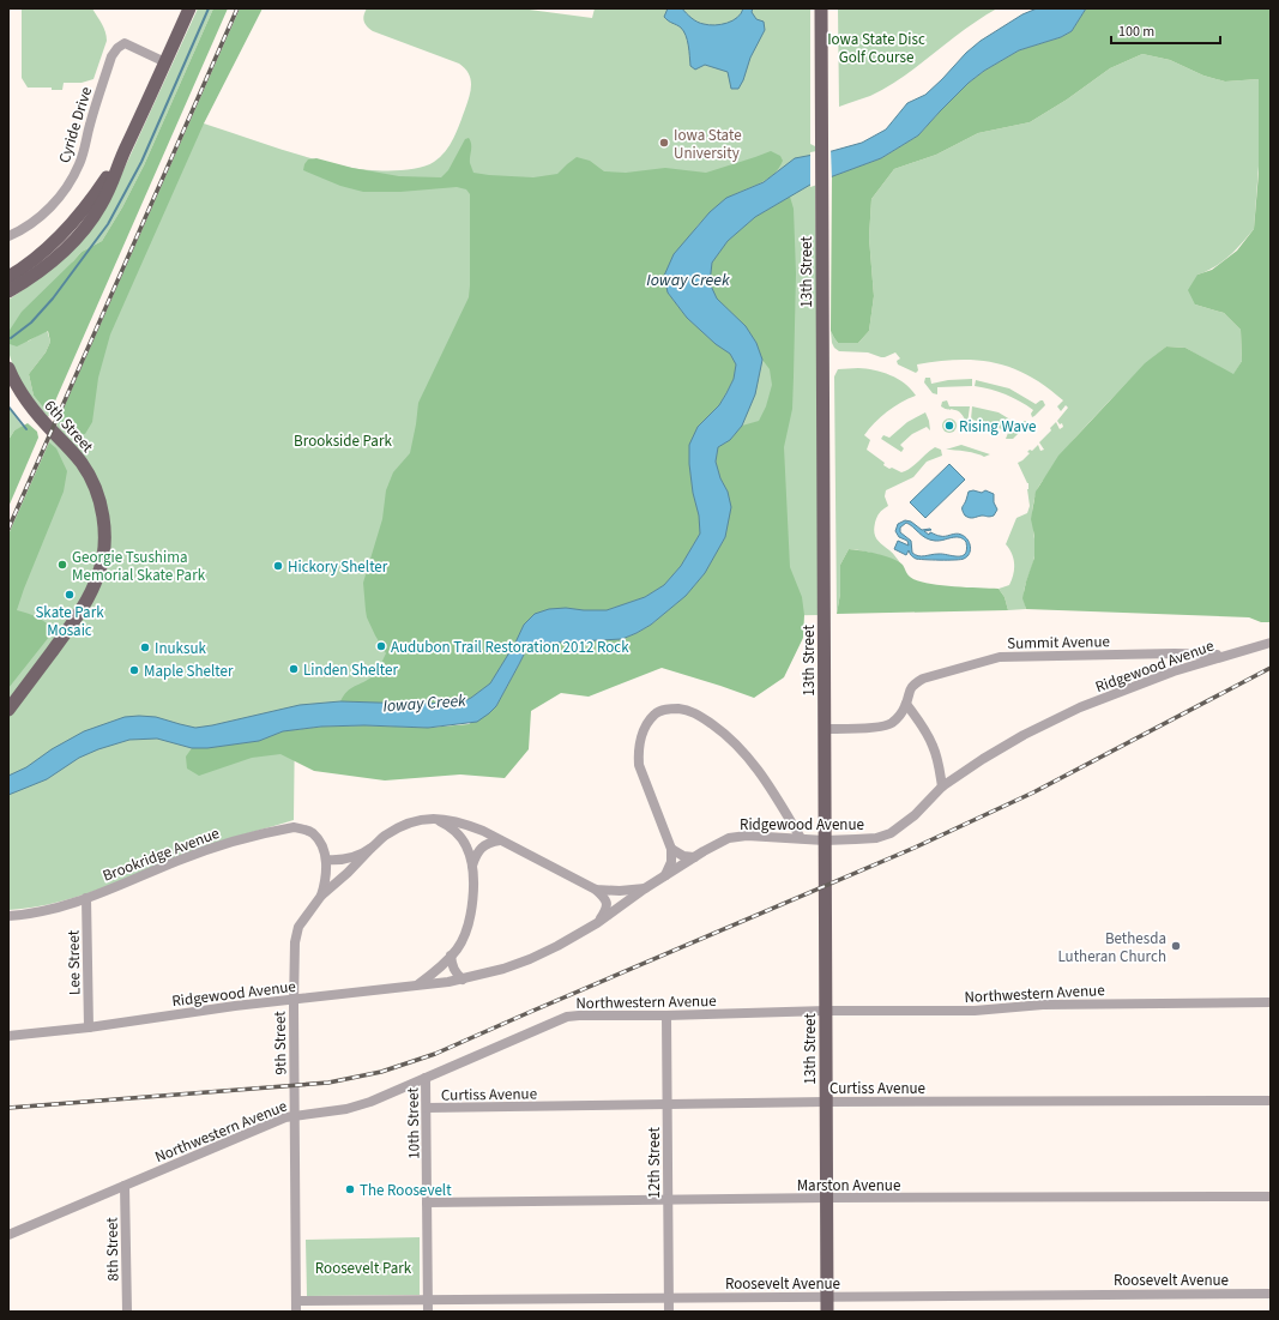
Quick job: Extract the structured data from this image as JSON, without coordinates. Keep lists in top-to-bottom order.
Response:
{
  "streets": {
    "main road": ["13th Street", "6th Street"],
    "street": [
      "Cyride Drive",
      "Summit Avenue",
      "Ridgewood Avenue",
      "Brookridge Avenue",
      "Lee Street",
      "Northwestern Avenue",
      "9th Street",
      "Curtiss Avenue",
      "10th Street",
      "12th Street",
      "Marston Avenue",
      "8th Street",
      "Roosevelt Avenue"
    ]
  },
  "crossings": [
    ["13th Street", "Ridgewood Avenue"],
    ["13th Street", "Northwestern Avenue"],
    ["13th Street", "Curtiss Avenue"],
    ["13th Street", "Marston Avenue"],
    ["13th Street", "Roosevelt Avenue"],
    ["Summit Avenue", "Ridgewood Avenue"],
    ["Ridgewood Avenue", "Lee Street"],
    ["Ridgewood Avenue", "9th Street"],
    ["Brookridge Avenue", "Lee Street"],
    ["Brookridge Avenue", "9th Street"],
    ["Northwestern Avenue", "9th Street"],
    ["Northwestern Avenue", "10th Street"],
    ["Northwestern Avenue", "12th Street"],
    ["Northwestern Avenue", "8th Street"],
    ["9th Street", "Roosevelt Avenue"],
    ["Curtiss Avenue", "10th Street"],
    ["Curtiss Avenue", "12th Street"],
    ["10th Street", "Marston Avenue"],
    ["10th Street", "Roosevelt Avenue"],
    ["12th Street", "Marston Avenue"],
    ["12th Street", "Roosevelt Avenue"]
  ],
  "water": ["Ioway Creek"],
  "parks": ["Iowa State Disc Golf Course", "Brookside Park", "Roosevelt Park"],
  "places": [
    "Iowa State University",
    "Rising Wave",
    "Georgie Tsushima Memorial Skate Park",
    "Hickory Shelter",
    "Skate Park Mosaic",
    "Audubon Trail Restoration 2012 Rock",
    "Inuksuk",
    "Linden Shelter",
    "Maple Shelter",
    "Bethesda Lutheran Church",
    "The Roosevelt"
  ],
  "scale_bar": "100 m"
}
